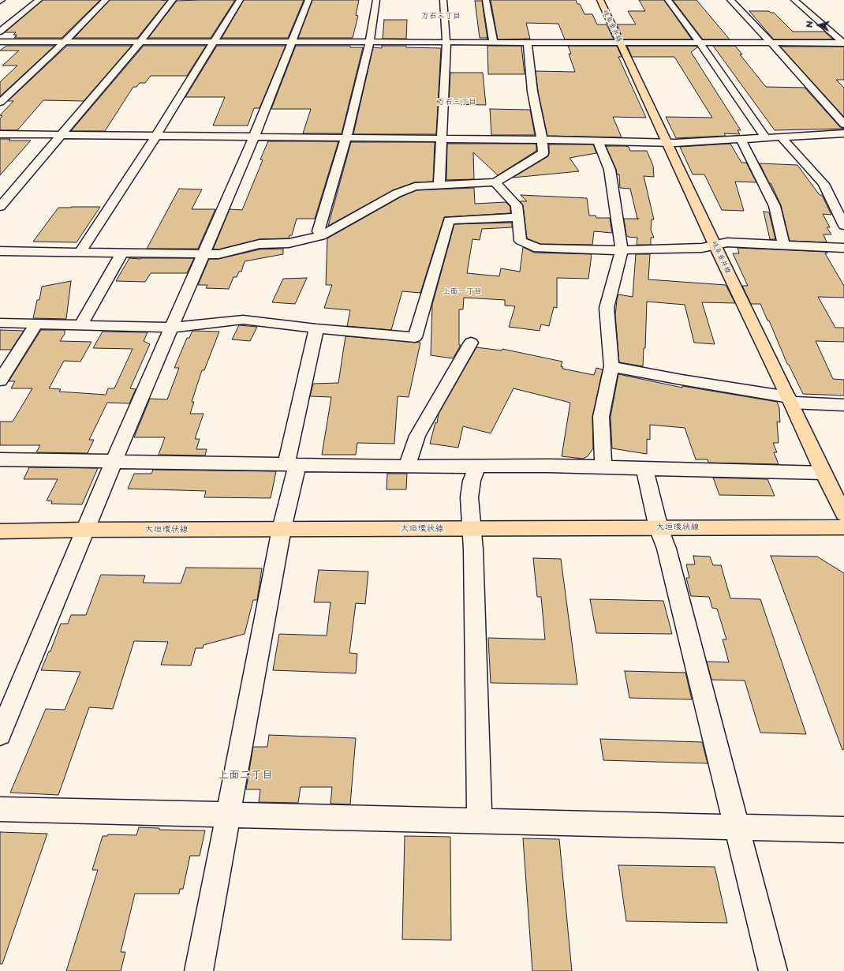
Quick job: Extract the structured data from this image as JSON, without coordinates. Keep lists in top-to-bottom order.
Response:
{
  "streets": {
    "main road": ["岐阜垂井線", "大垣環状線"]
  },
  "districts": [
    "万石二丁目",
    "万石三丁目",
    "上面一丁目",
    "上面二丁目"
  ],
  "north": "left"
}
